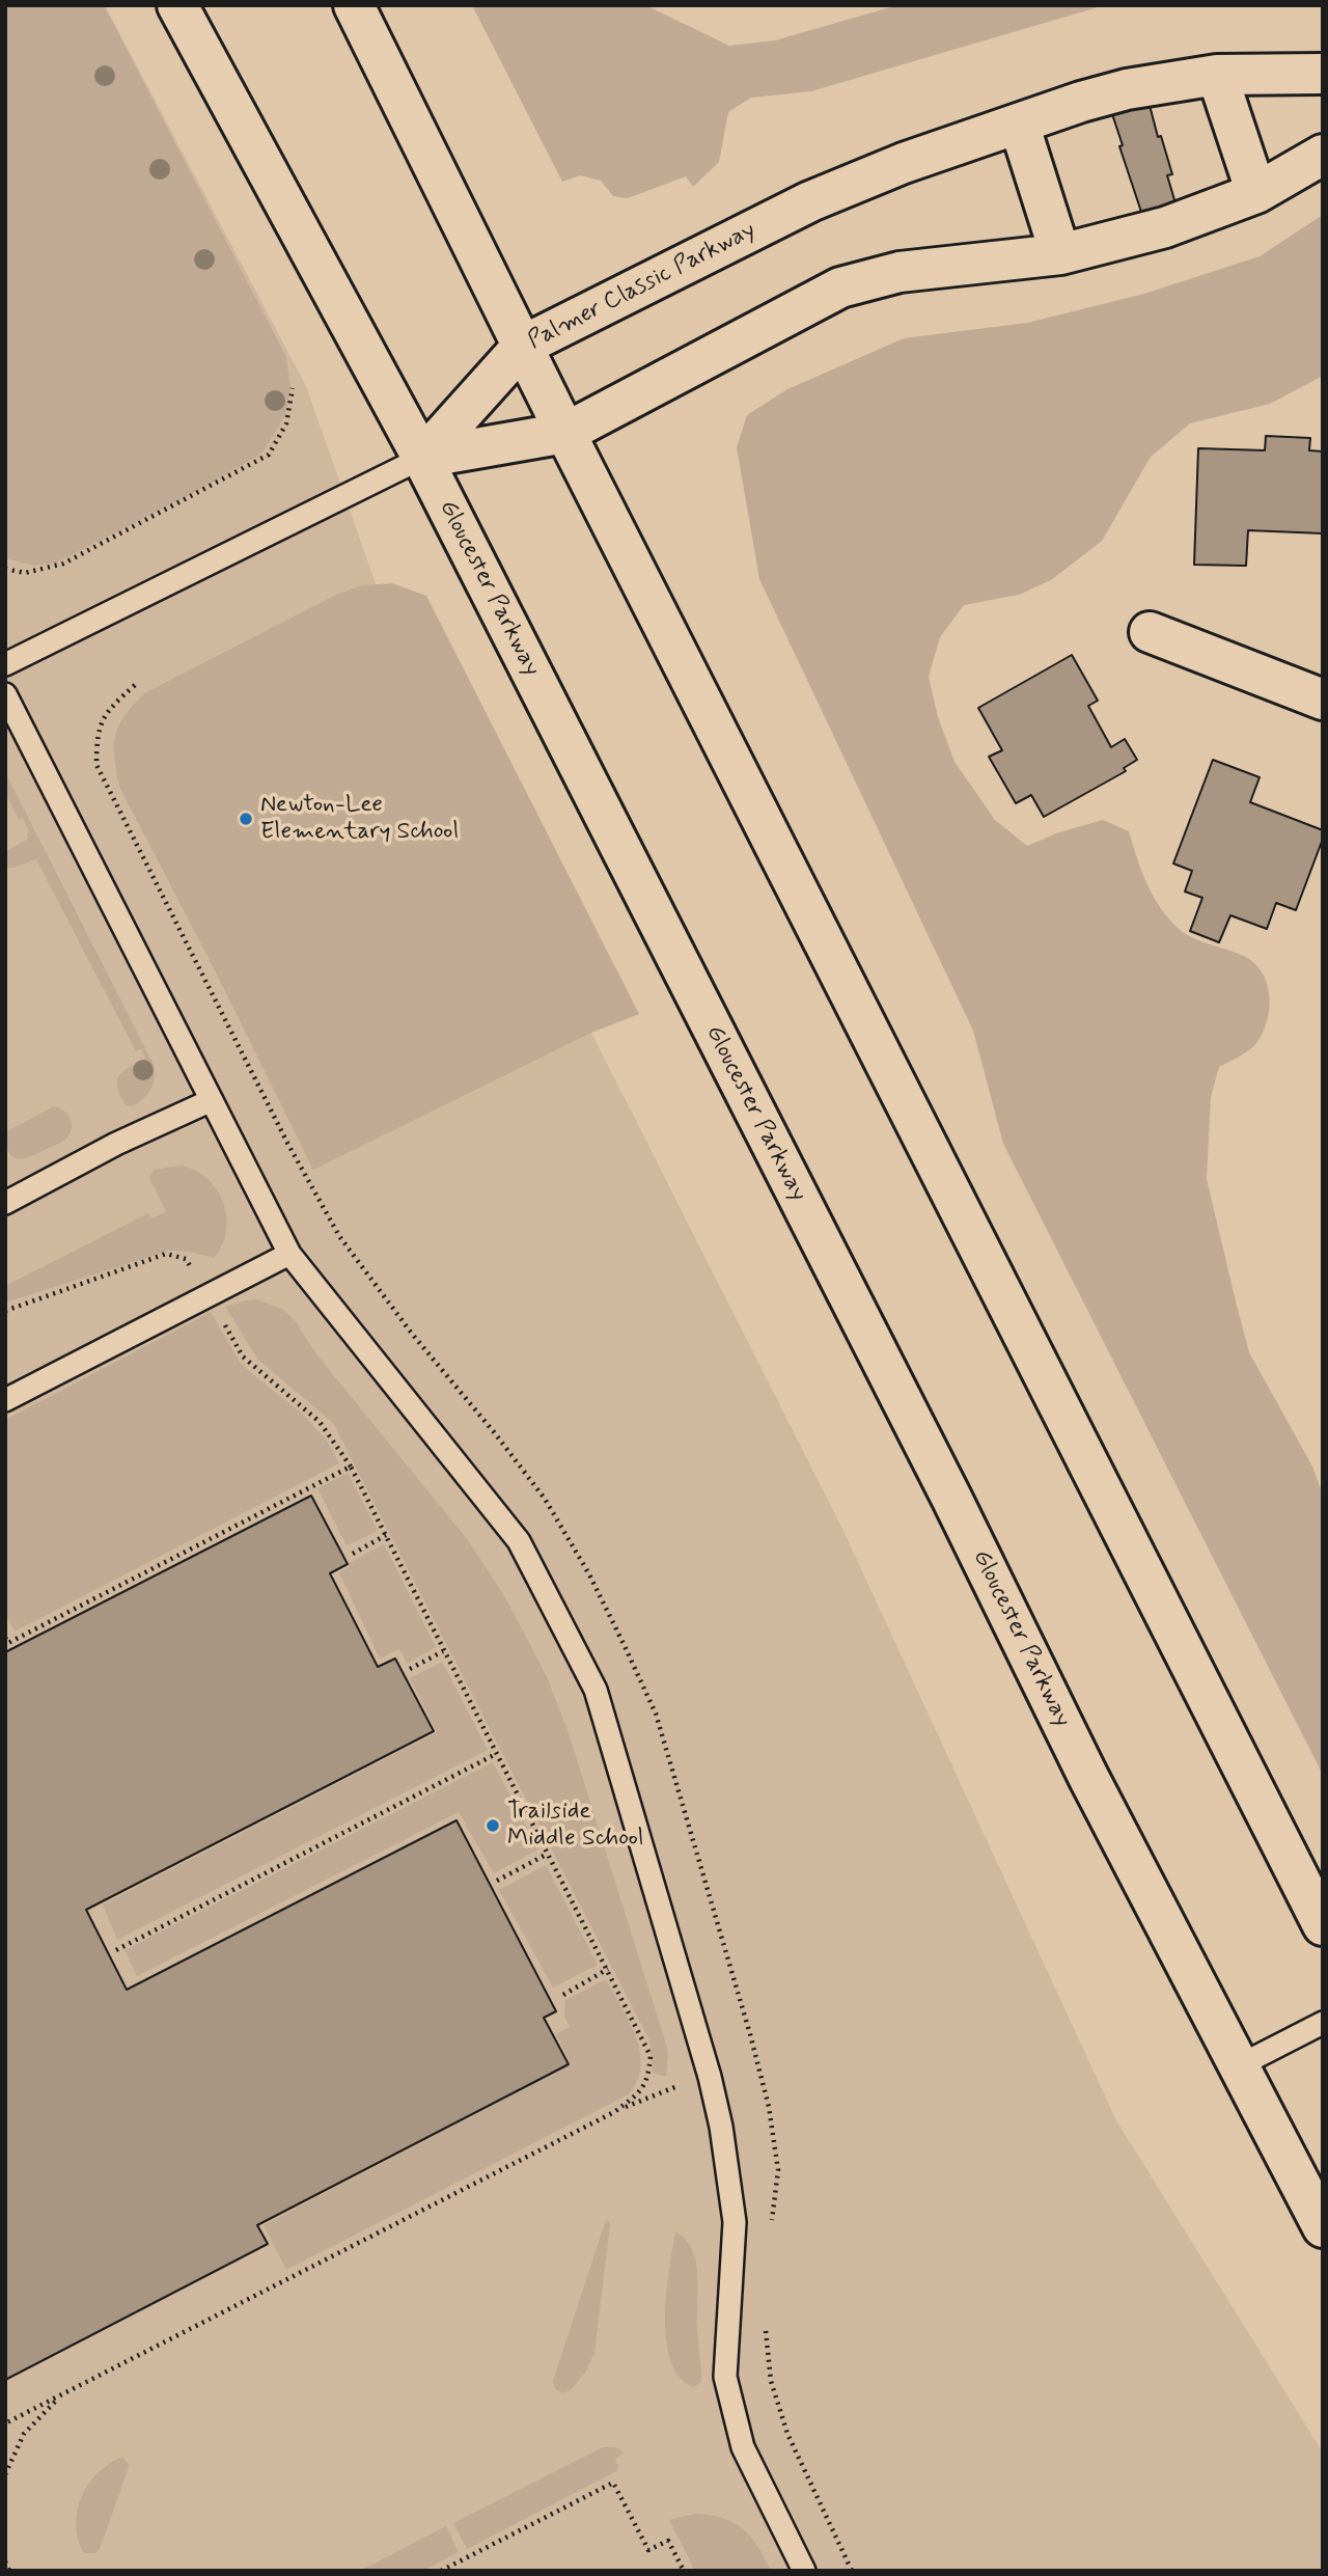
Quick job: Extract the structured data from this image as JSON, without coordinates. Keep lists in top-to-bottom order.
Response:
{
  "streets": {
    "main road": ["Palmer Classic Parkway", "Gloucester Parkway"]
  },
  "crossings": [
    ["Palmer Classic Parkway", "Gloucester Parkway"]
  ],
  "places": ["Newton-Lee Elementary School", "Trailside Middle School"]
}
